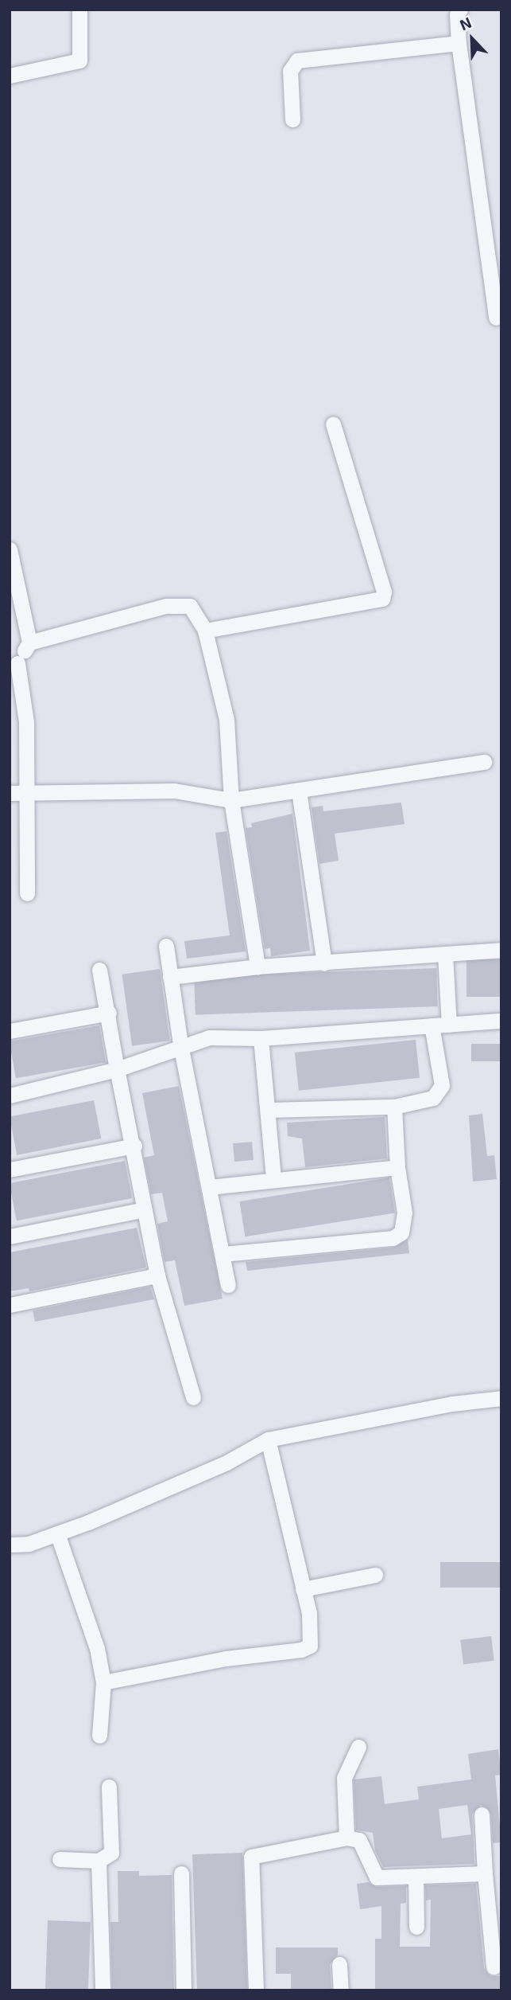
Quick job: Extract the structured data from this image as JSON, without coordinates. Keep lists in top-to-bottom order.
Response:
{
  "north": "top left"
}
